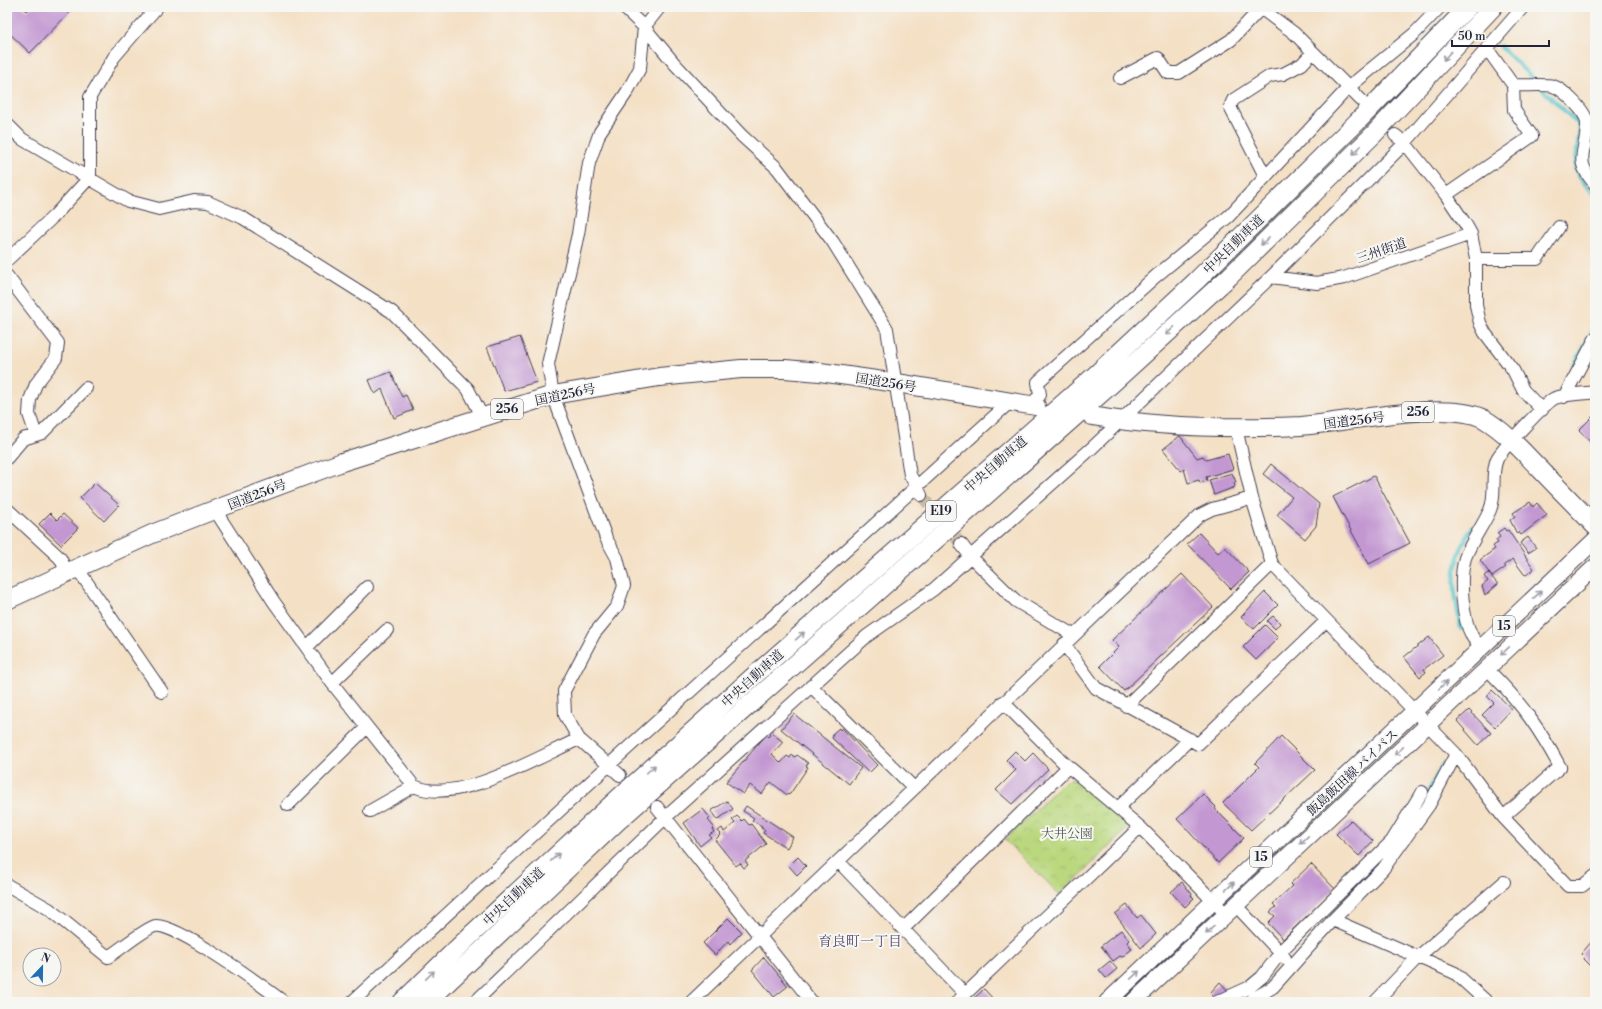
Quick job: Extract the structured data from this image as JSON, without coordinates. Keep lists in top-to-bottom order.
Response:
{
  "streets": {
    "highway": [
      "中央自動車道",
      "国道256号",
      "256",
      "E19"
    ],
    "main road": ["15", "飯島飯田線 バイパス"],
    "street": ["三州街道"]
  },
  "districts": ["育良町一丁目"],
  "parks": ["大井公園"],
  "scale_bar": "50 m",
  "north": "top"
}
